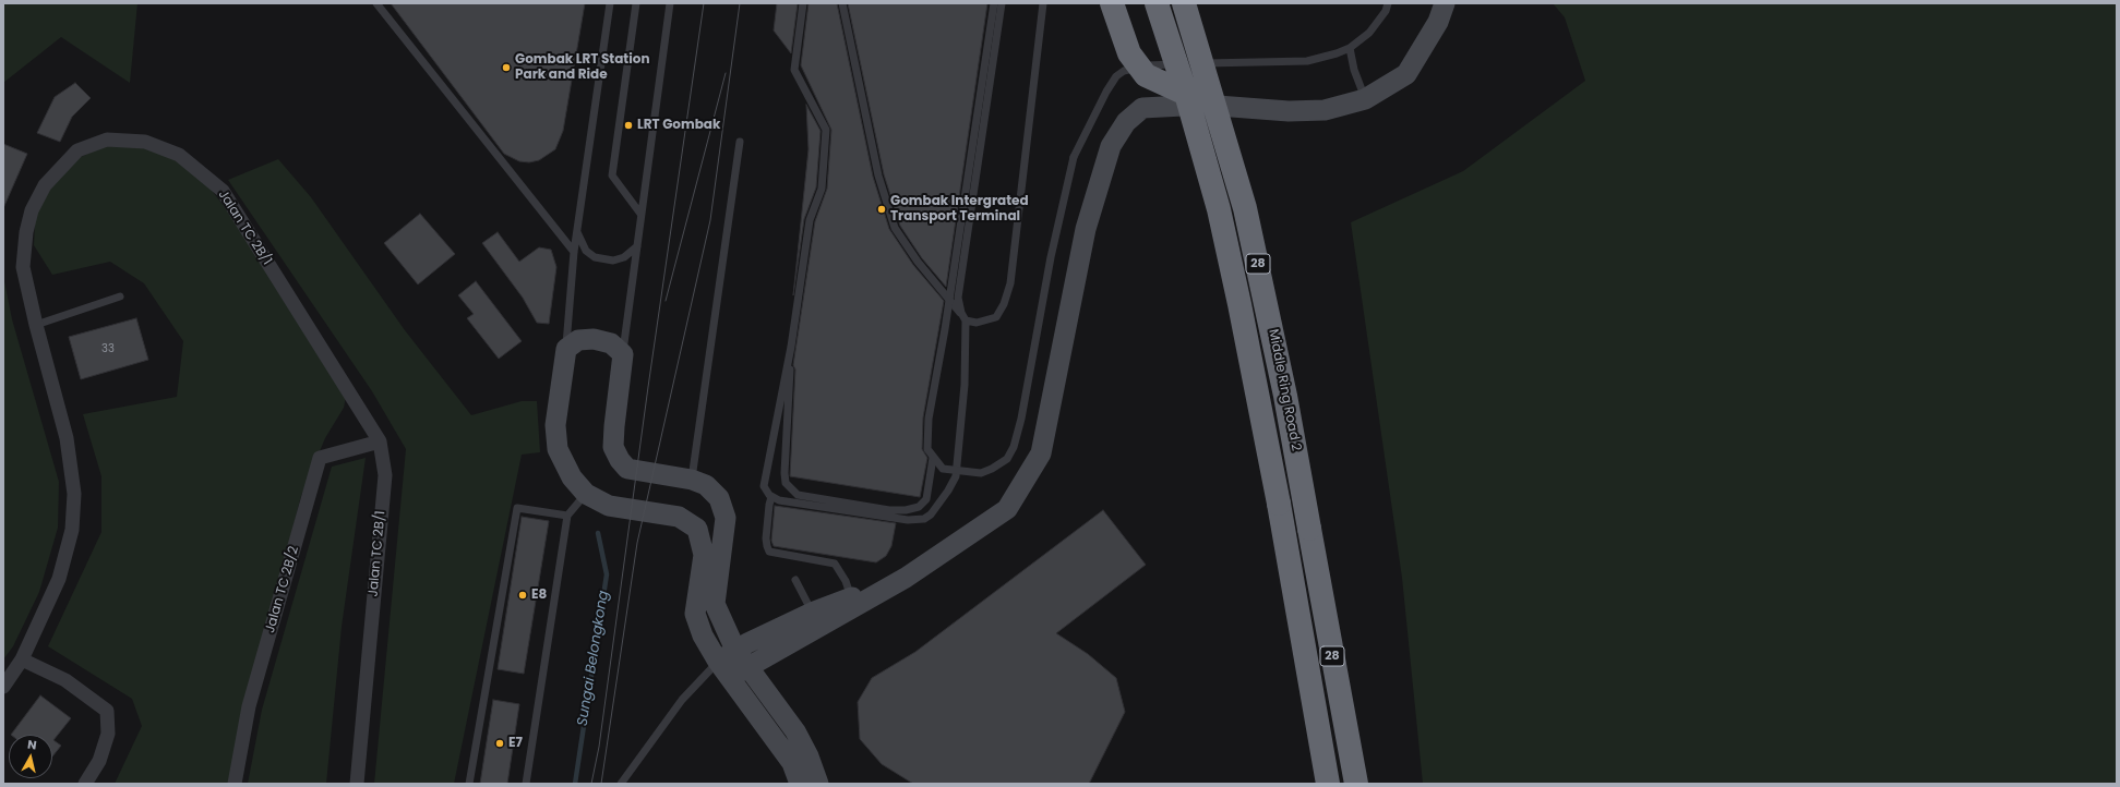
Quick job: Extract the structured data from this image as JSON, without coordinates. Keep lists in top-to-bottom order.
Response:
{
  "streets": {
    "highway": ["28", "Middle Ring Road 2"],
    "street": ["Jalan TC 2B/1", "Jalan TC 2B/2"]
  },
  "crossings": [
    ["Jalan TC 2B/1", "Jalan TC 2B/2"]
  ],
  "water": ["Sungai Belongkong"],
  "places": [
    "Gombak LRT Station Park and Ride",
    "LRT Gombak",
    "Gombak Intergrated Transport Terminal",
    "E8",
    "E7"
  ],
  "house_numbers": ["33"],
  "north": "top"
}
